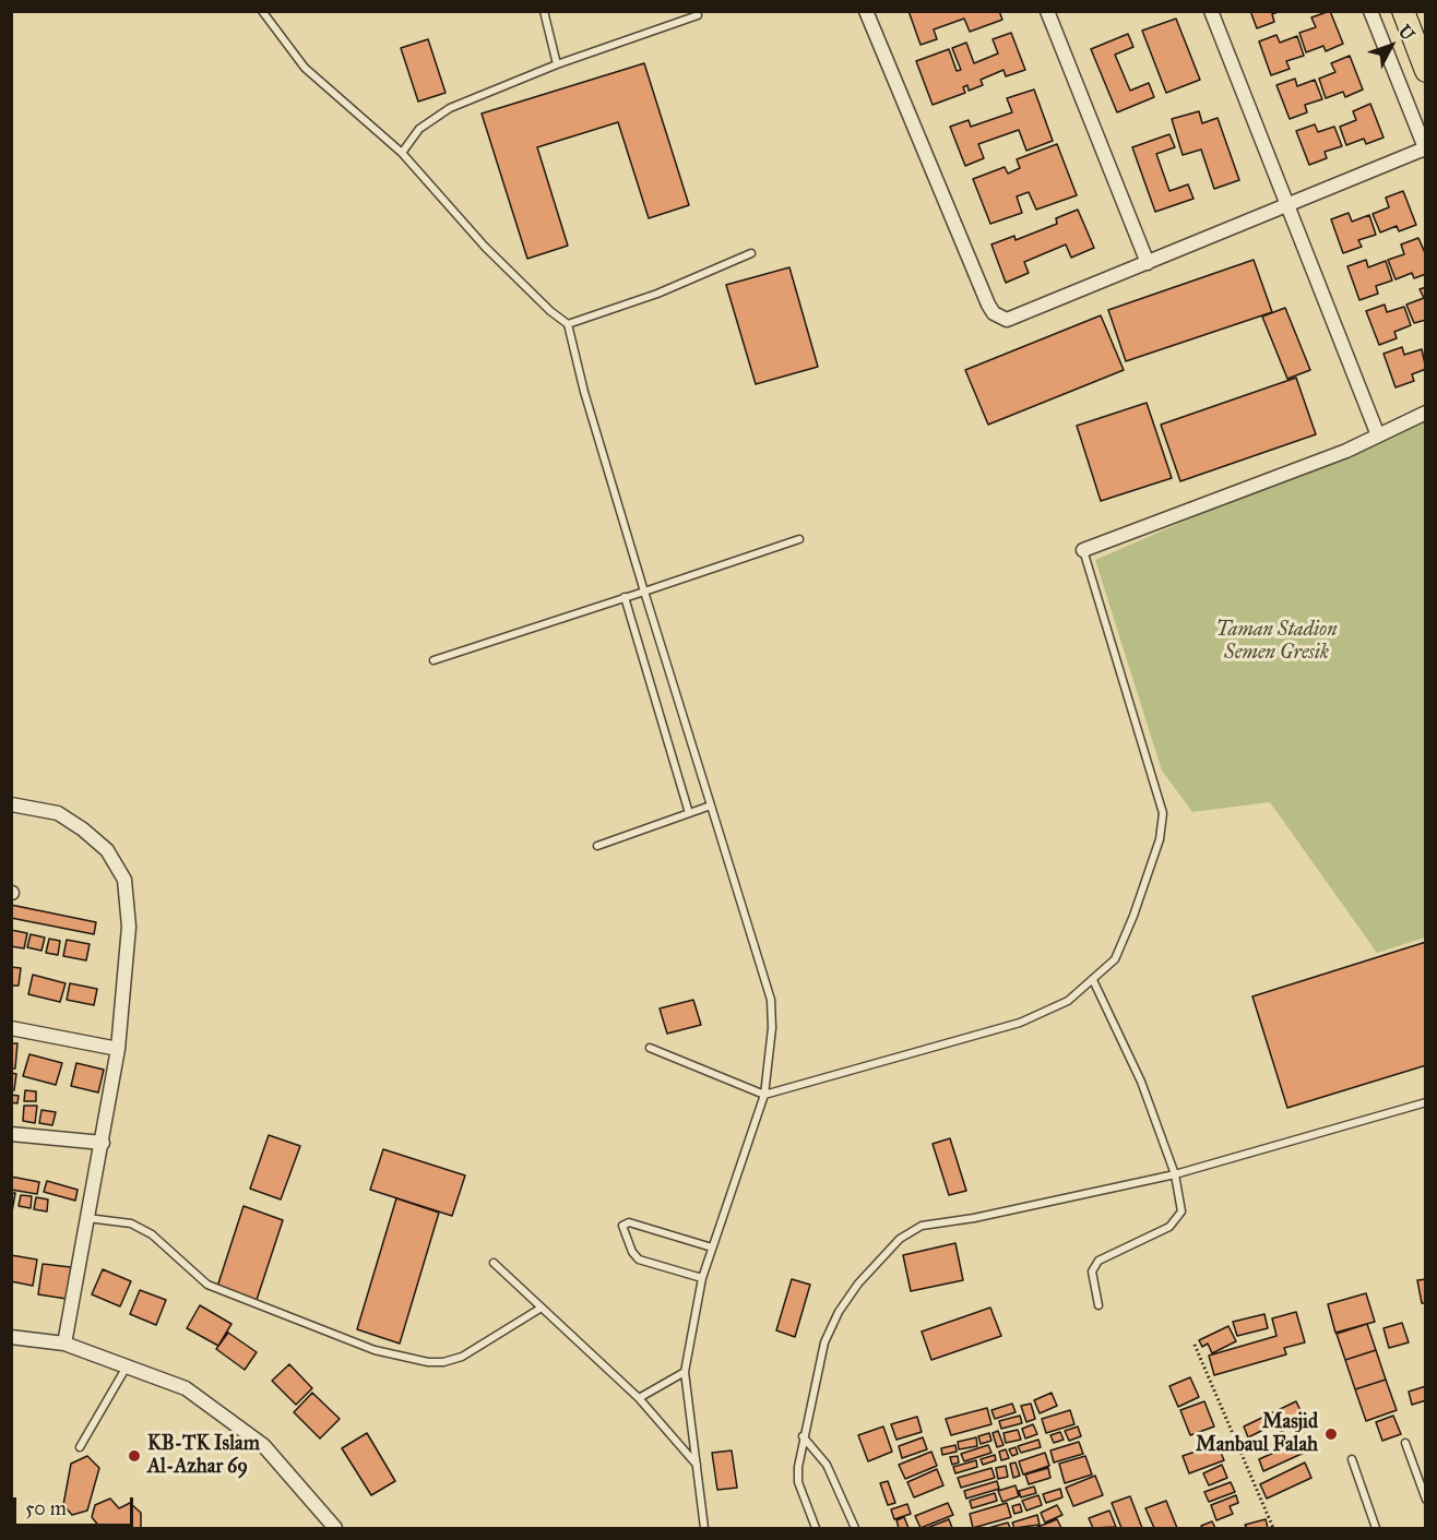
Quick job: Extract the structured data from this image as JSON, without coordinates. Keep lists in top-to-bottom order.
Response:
{
  "parks": ["Taman Stadion Semen Gresik"],
  "places": ["Masjid Manbaul Falah", "KB-TK Islam Al-Azhar 69"],
  "scale_bar": "50 m",
  "north": "top right"
}
